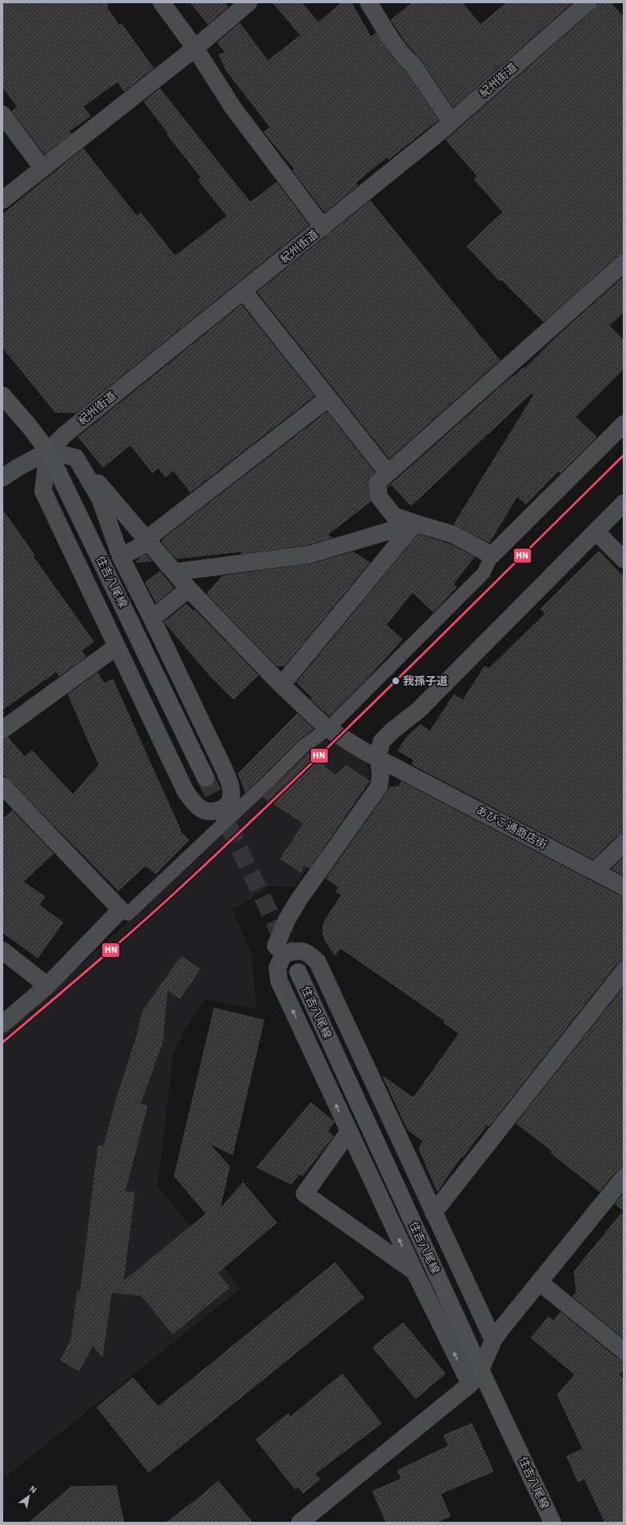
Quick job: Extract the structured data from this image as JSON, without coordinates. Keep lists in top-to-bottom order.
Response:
{
  "streets": {
    "main road": ["住吉八尾線"],
    "street": ["紀州街道", "あびこ通商店街"]
  },
  "crossings": [
    ["紀州街道", "住吉八尾線"]
  ],
  "places": ["我孫子道"],
  "lines": ["transit line HN"],
  "north": "top right"
}
